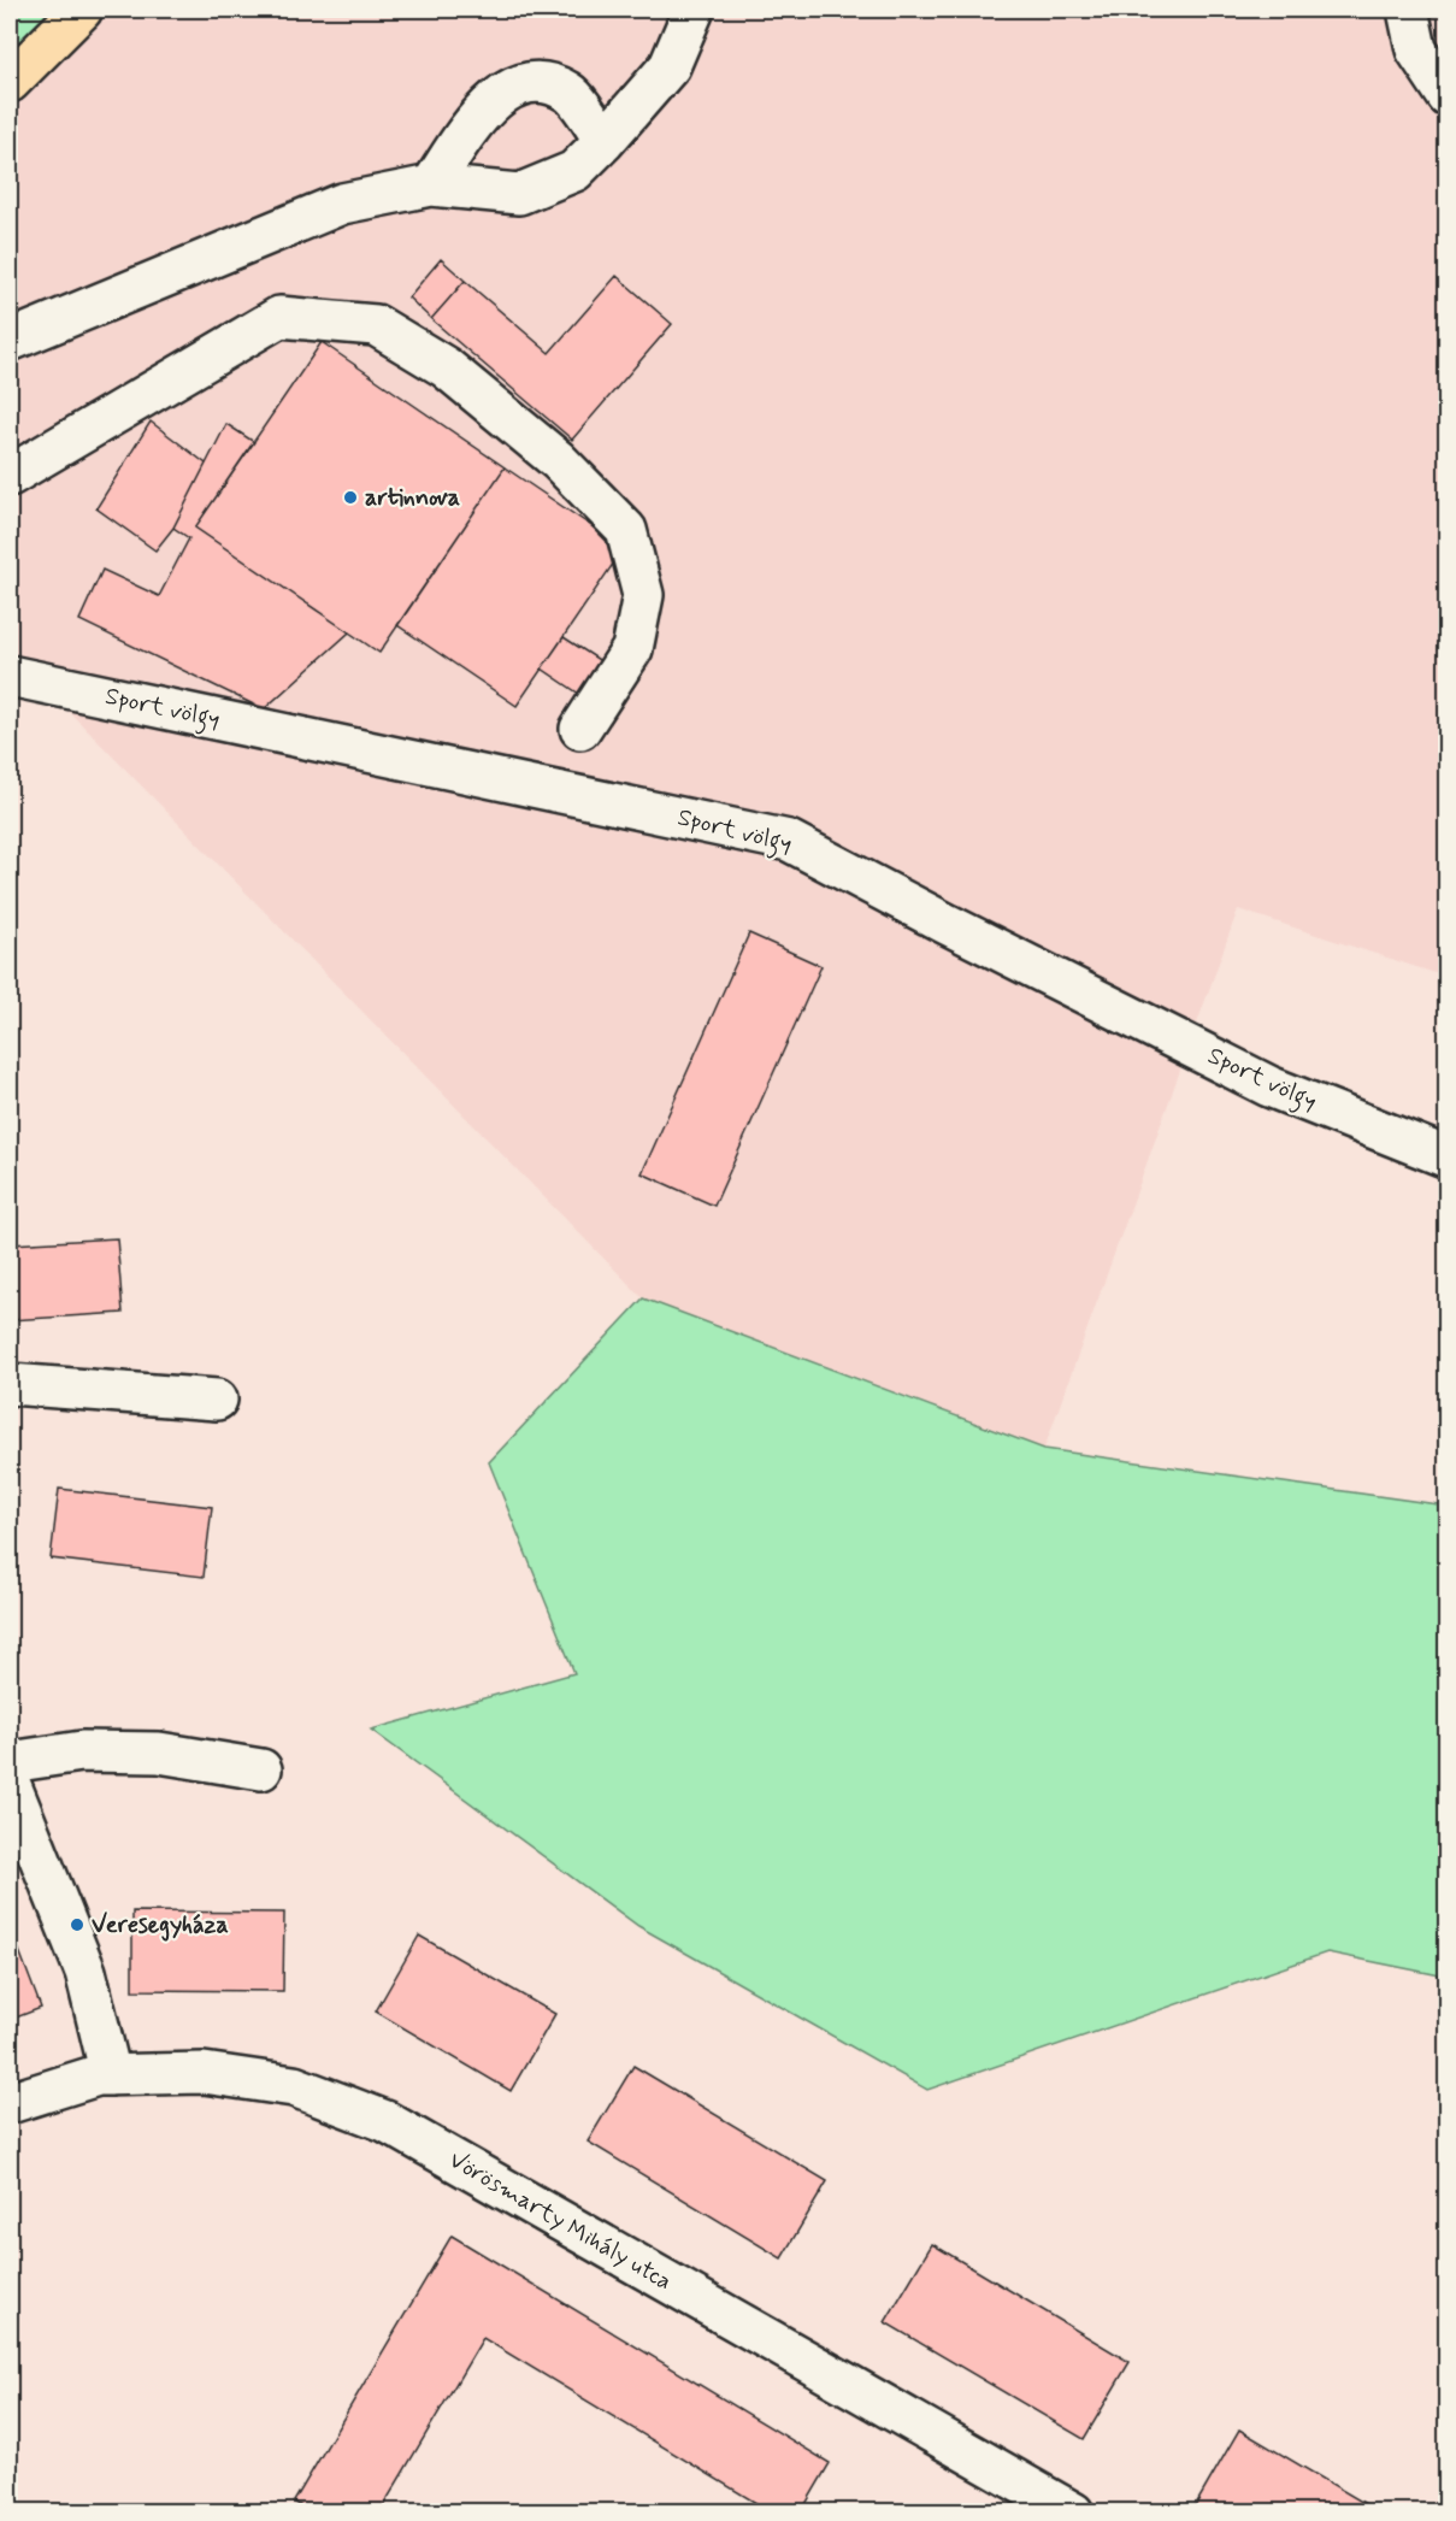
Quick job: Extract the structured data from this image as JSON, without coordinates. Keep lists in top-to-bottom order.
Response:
{
  "streets": {
    "street": ["Sport völgy", "Vörösmarty Mihály utca"]
  },
  "places": ["artinnova", "Veresegyháza"]
}
